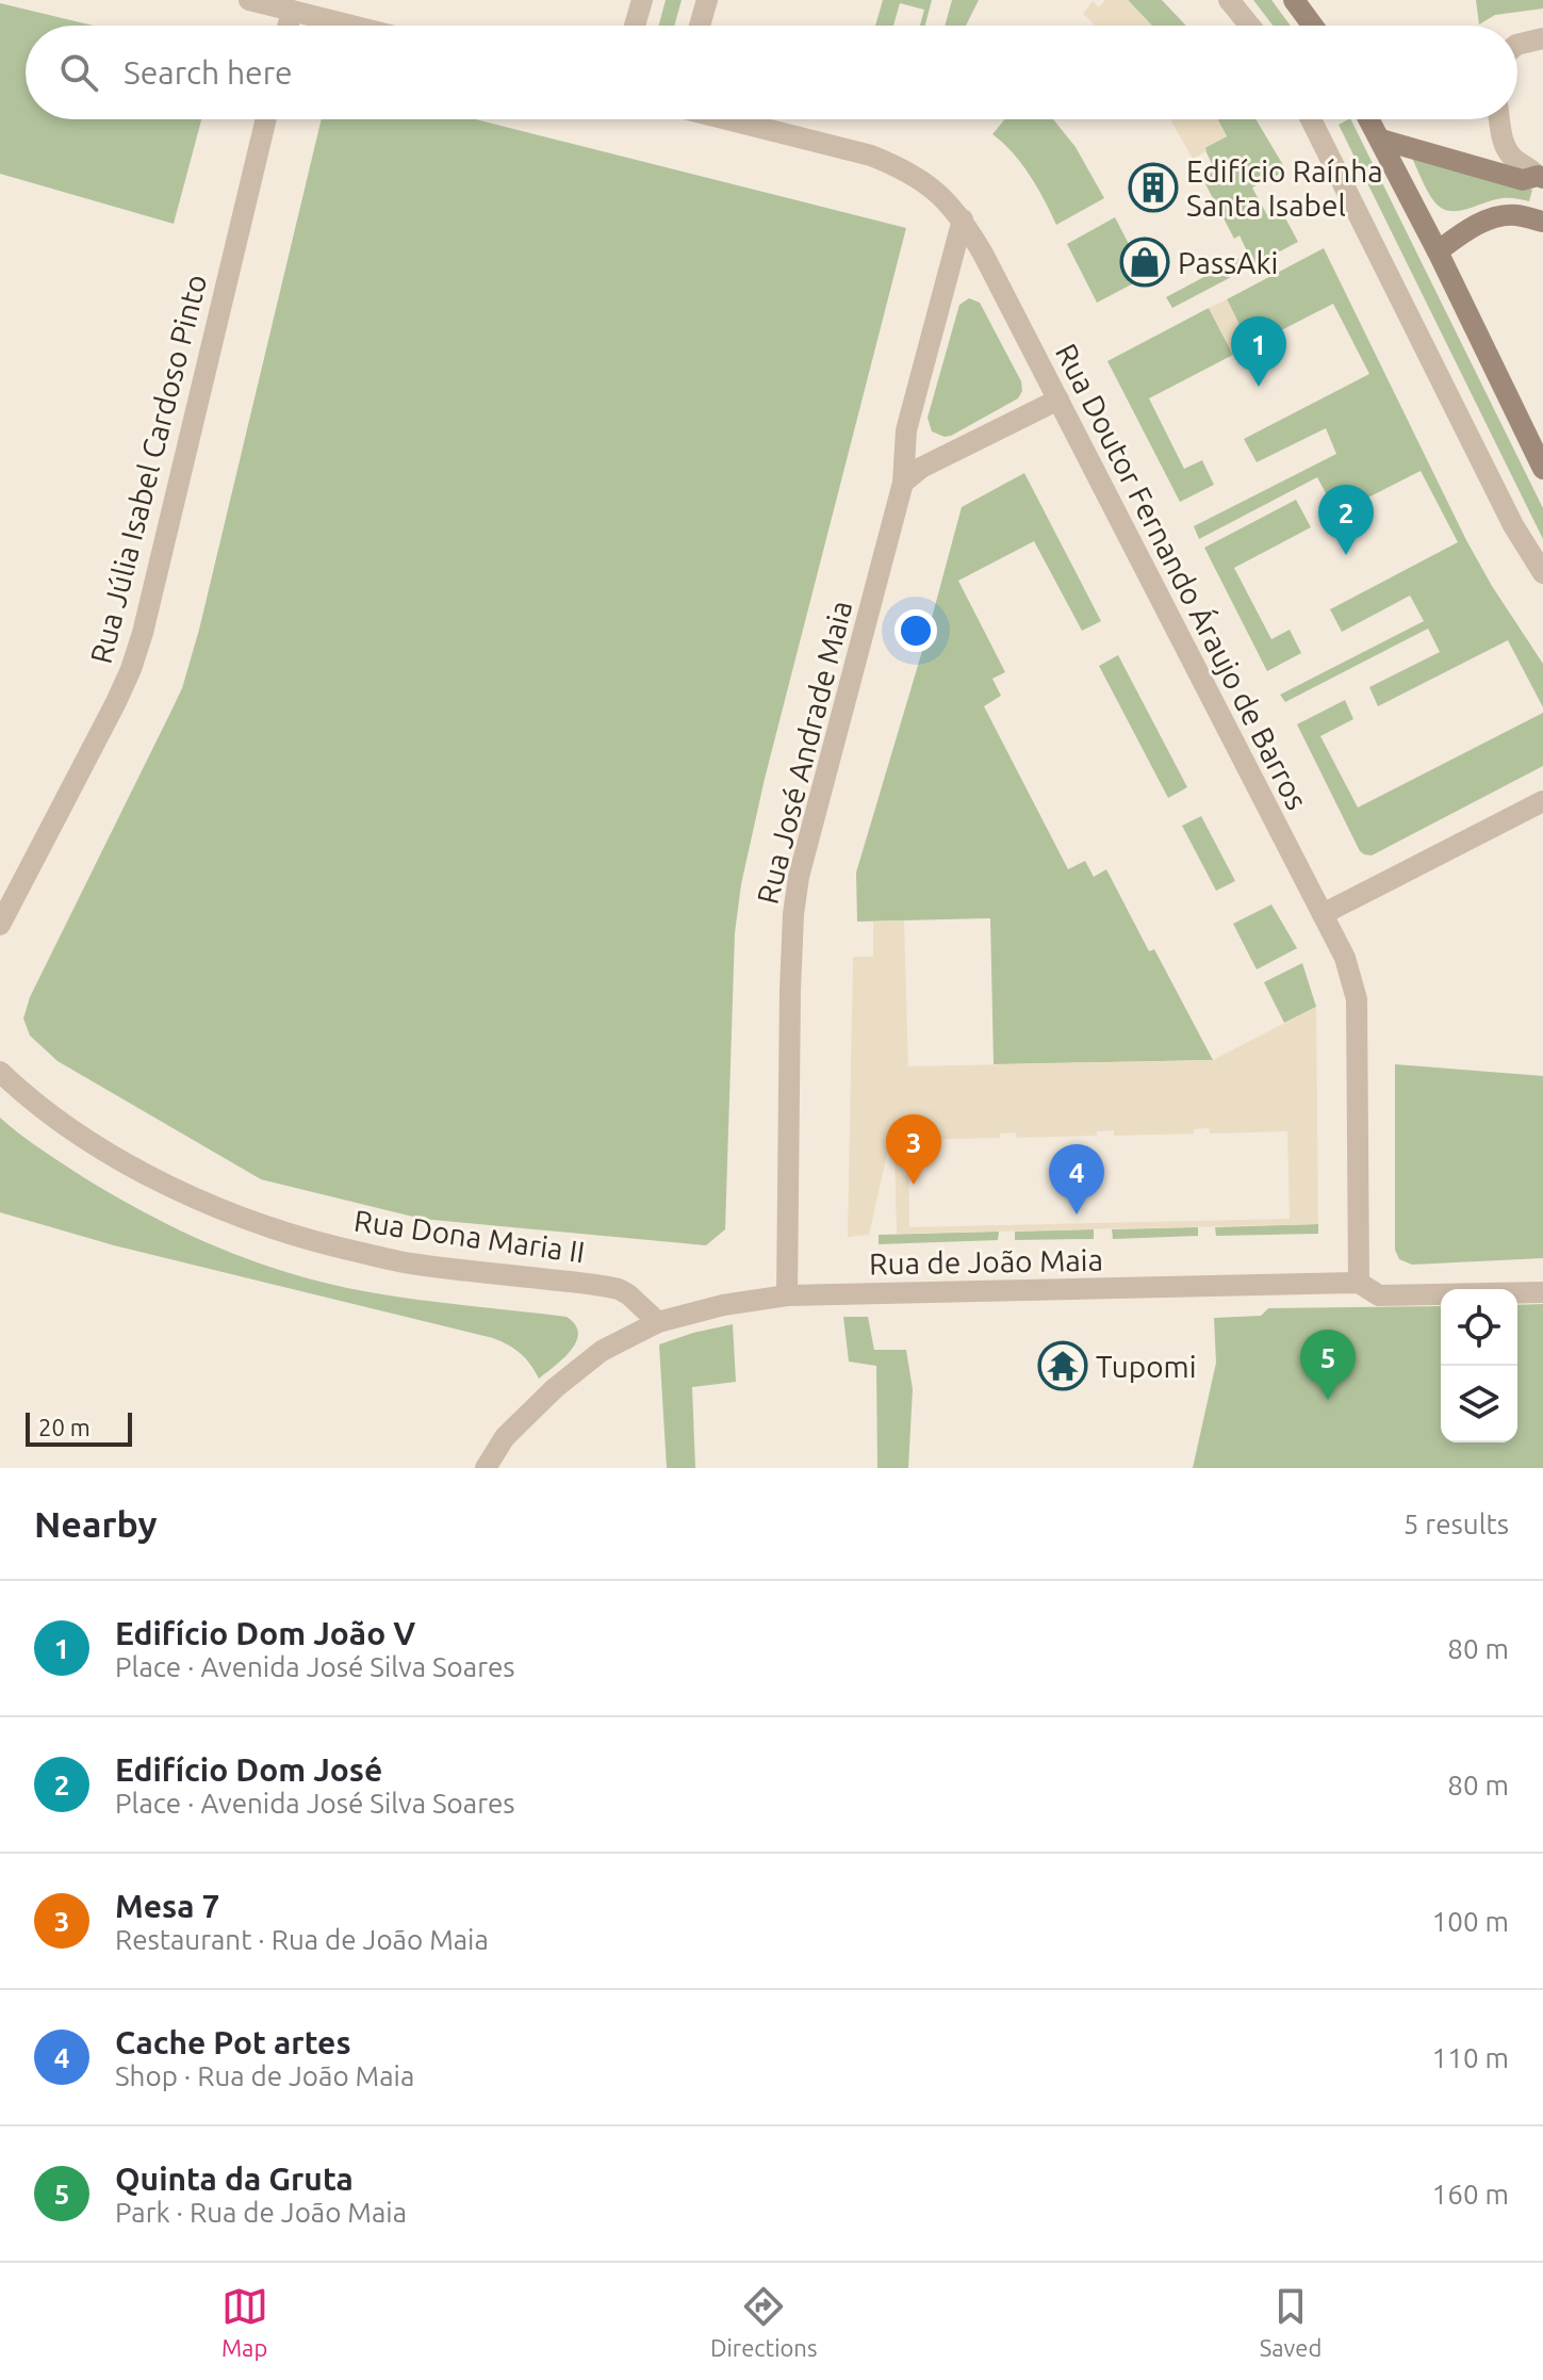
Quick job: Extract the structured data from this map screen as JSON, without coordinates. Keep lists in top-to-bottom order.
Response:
{
  "streets": {
    "street": [
      "Rua Júlia Isabel Cardoso Pinto",
      "Rua Doutor Fernando Áraujo de Barros",
      "Rua José Andrade Maia",
      "Rua Dona Maria II",
      "Rua de João Maia"
    ]
  },
  "crossings": [
    ["Rua Doutor Fernando Áraujo de Barros", "Rua José Andrade Maia"],
    ["Rua Doutor Fernando Áraujo de Barros", "Rua de João Maia"],
    ["Rua José Andrade Maia", "Rua de João Maia"],
    ["Rua Dona Maria II", "Rua de João Maia"]
  ],
  "places": {
    "building": ["Edifício Raínha Santa Isabel"],
    "shop": ["PassAki"],
    "temple": ["Tupomi"]
  },
  "scale_bar": "20 m",
  "page": {
    "search": "Search here",
    "pins": [
      "1",
      "2",
      "3",
      "4",
      "5"
    ],
    "scale": "20 m",
    "heading": ["Nearby", "5 results"],
    "list": [
      {
        "mark": "1",
        "name": "Edifício Dom João V",
        "note": "Place · Avenida José Silva Soares",
        "value": "80 m"
      },
      {
        "mark": "2",
        "name": "Edifício Dom José",
        "note": "Place · Avenida José Silva Soares",
        "value": "80 m"
      },
      {
        "mark": "3",
        "name": "Mesa 7",
        "note": "Restaurant · Rua de João Maia",
        "value": "100 m"
      },
      {
        "mark": "4",
        "name": "Cache Pot artes",
        "note": "Shop · Rua de João Maia",
        "value": "110 m"
      },
      {
        "mark": "5",
        "name": "Quinta da Gruta",
        "note": "Park · Rua de João Maia",
        "value": "160 m"
      }
    ],
    "nav": ["Map", "Directions", "Saved"]
  }
}
